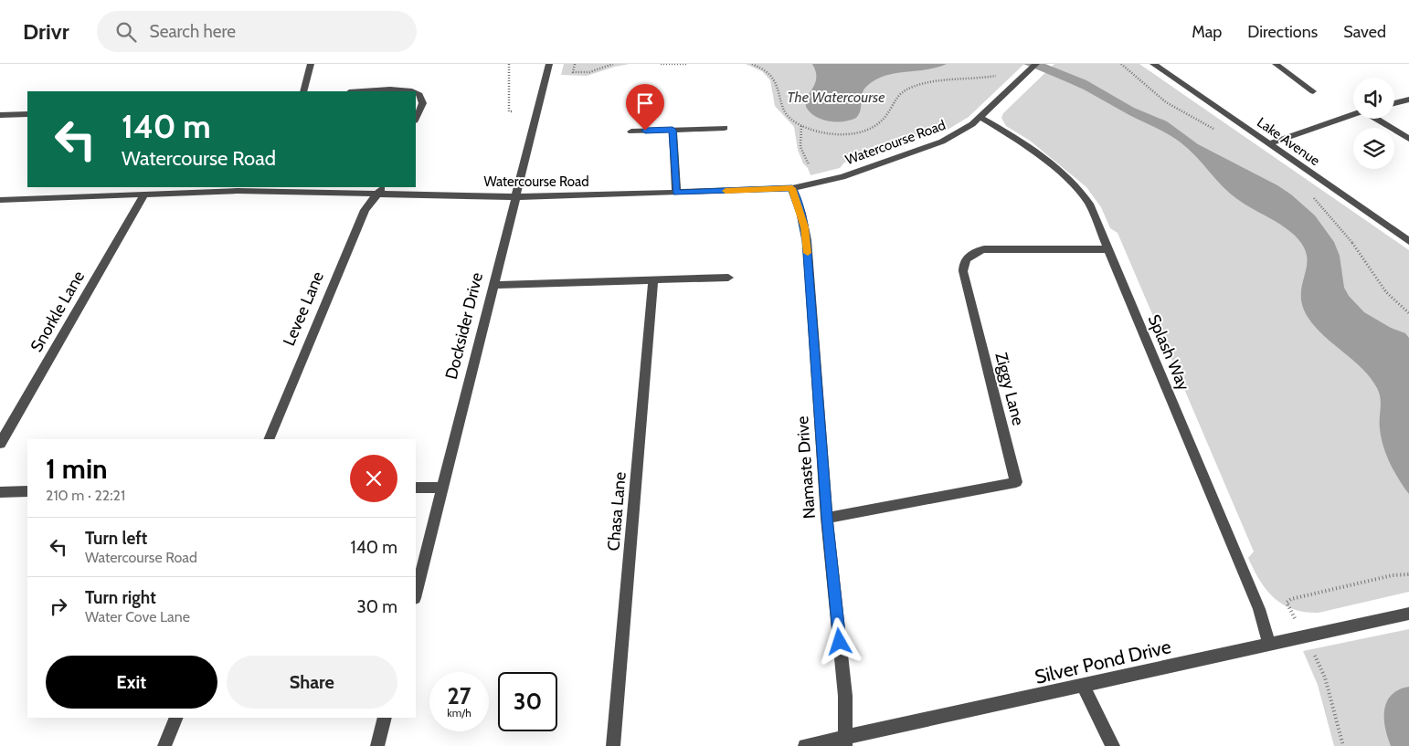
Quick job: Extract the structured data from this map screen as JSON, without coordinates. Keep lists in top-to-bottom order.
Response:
{
  "streets": {
    "street": [
      "Lake Avenue",
      "Watercourse Road",
      "Levee Lane",
      "Snorkle Lane",
      "Docksider Drive",
      "Splash Way",
      "Ziggy Lane",
      "Namaste Drive",
      "Chasa Lane",
      "Silver Pond Drive"
    ]
  },
  "crossings": [
    ["Watercourse Road", "Levee Lane"],
    ["Watercourse Road", "Snorkle Lane"],
    ["Watercourse Road", "Docksider Drive"],
    ["Watercourse Road", "Splash Way"],
    ["Watercourse Road", "Namaste Drive"],
    ["Splash Way", "Ziggy Lane"],
    ["Splash Way", "Silver Pond Drive"],
    ["Ziggy Lane", "Namaste Drive"],
    ["Namaste Drive", "Silver Pond Drive"]
  ],
  "water": ["The Watercourse"],
  "page": {
    "header": "Drivr",
    "search": "Search here",
    "nav": ["Map", "Directions", "Saved"],
    "turn": ["140 m", "Watercourse Road"],
    "heading": ["1 min", "210 m · 22:21"],
    "list": [
      {
        "name": "Turn left",
        "note": "Watercourse Road",
        "value": "140 m"
      },
      {
        "name": "Turn right",
        "note": "Water Cove Lane",
        "value": "30 m"
      }
    ],
    "buttons": ["Exit", "Share"],
    "speed": "27 km/h",
    "limit": "30"
  }
}
